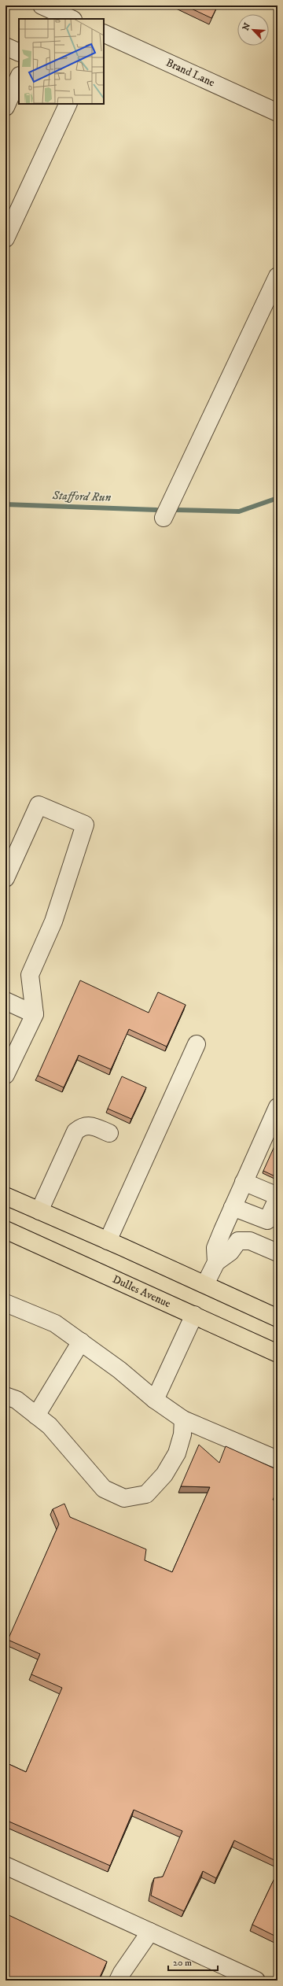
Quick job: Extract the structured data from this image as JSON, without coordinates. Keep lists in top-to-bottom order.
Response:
{
  "streets": {
    "main road": ["Dulles Avenue"],
    "street": ["Brand Lane"]
  },
  "water": ["Stafford Run"],
  "scale_bar": "20 m",
  "north": "top left"
}
